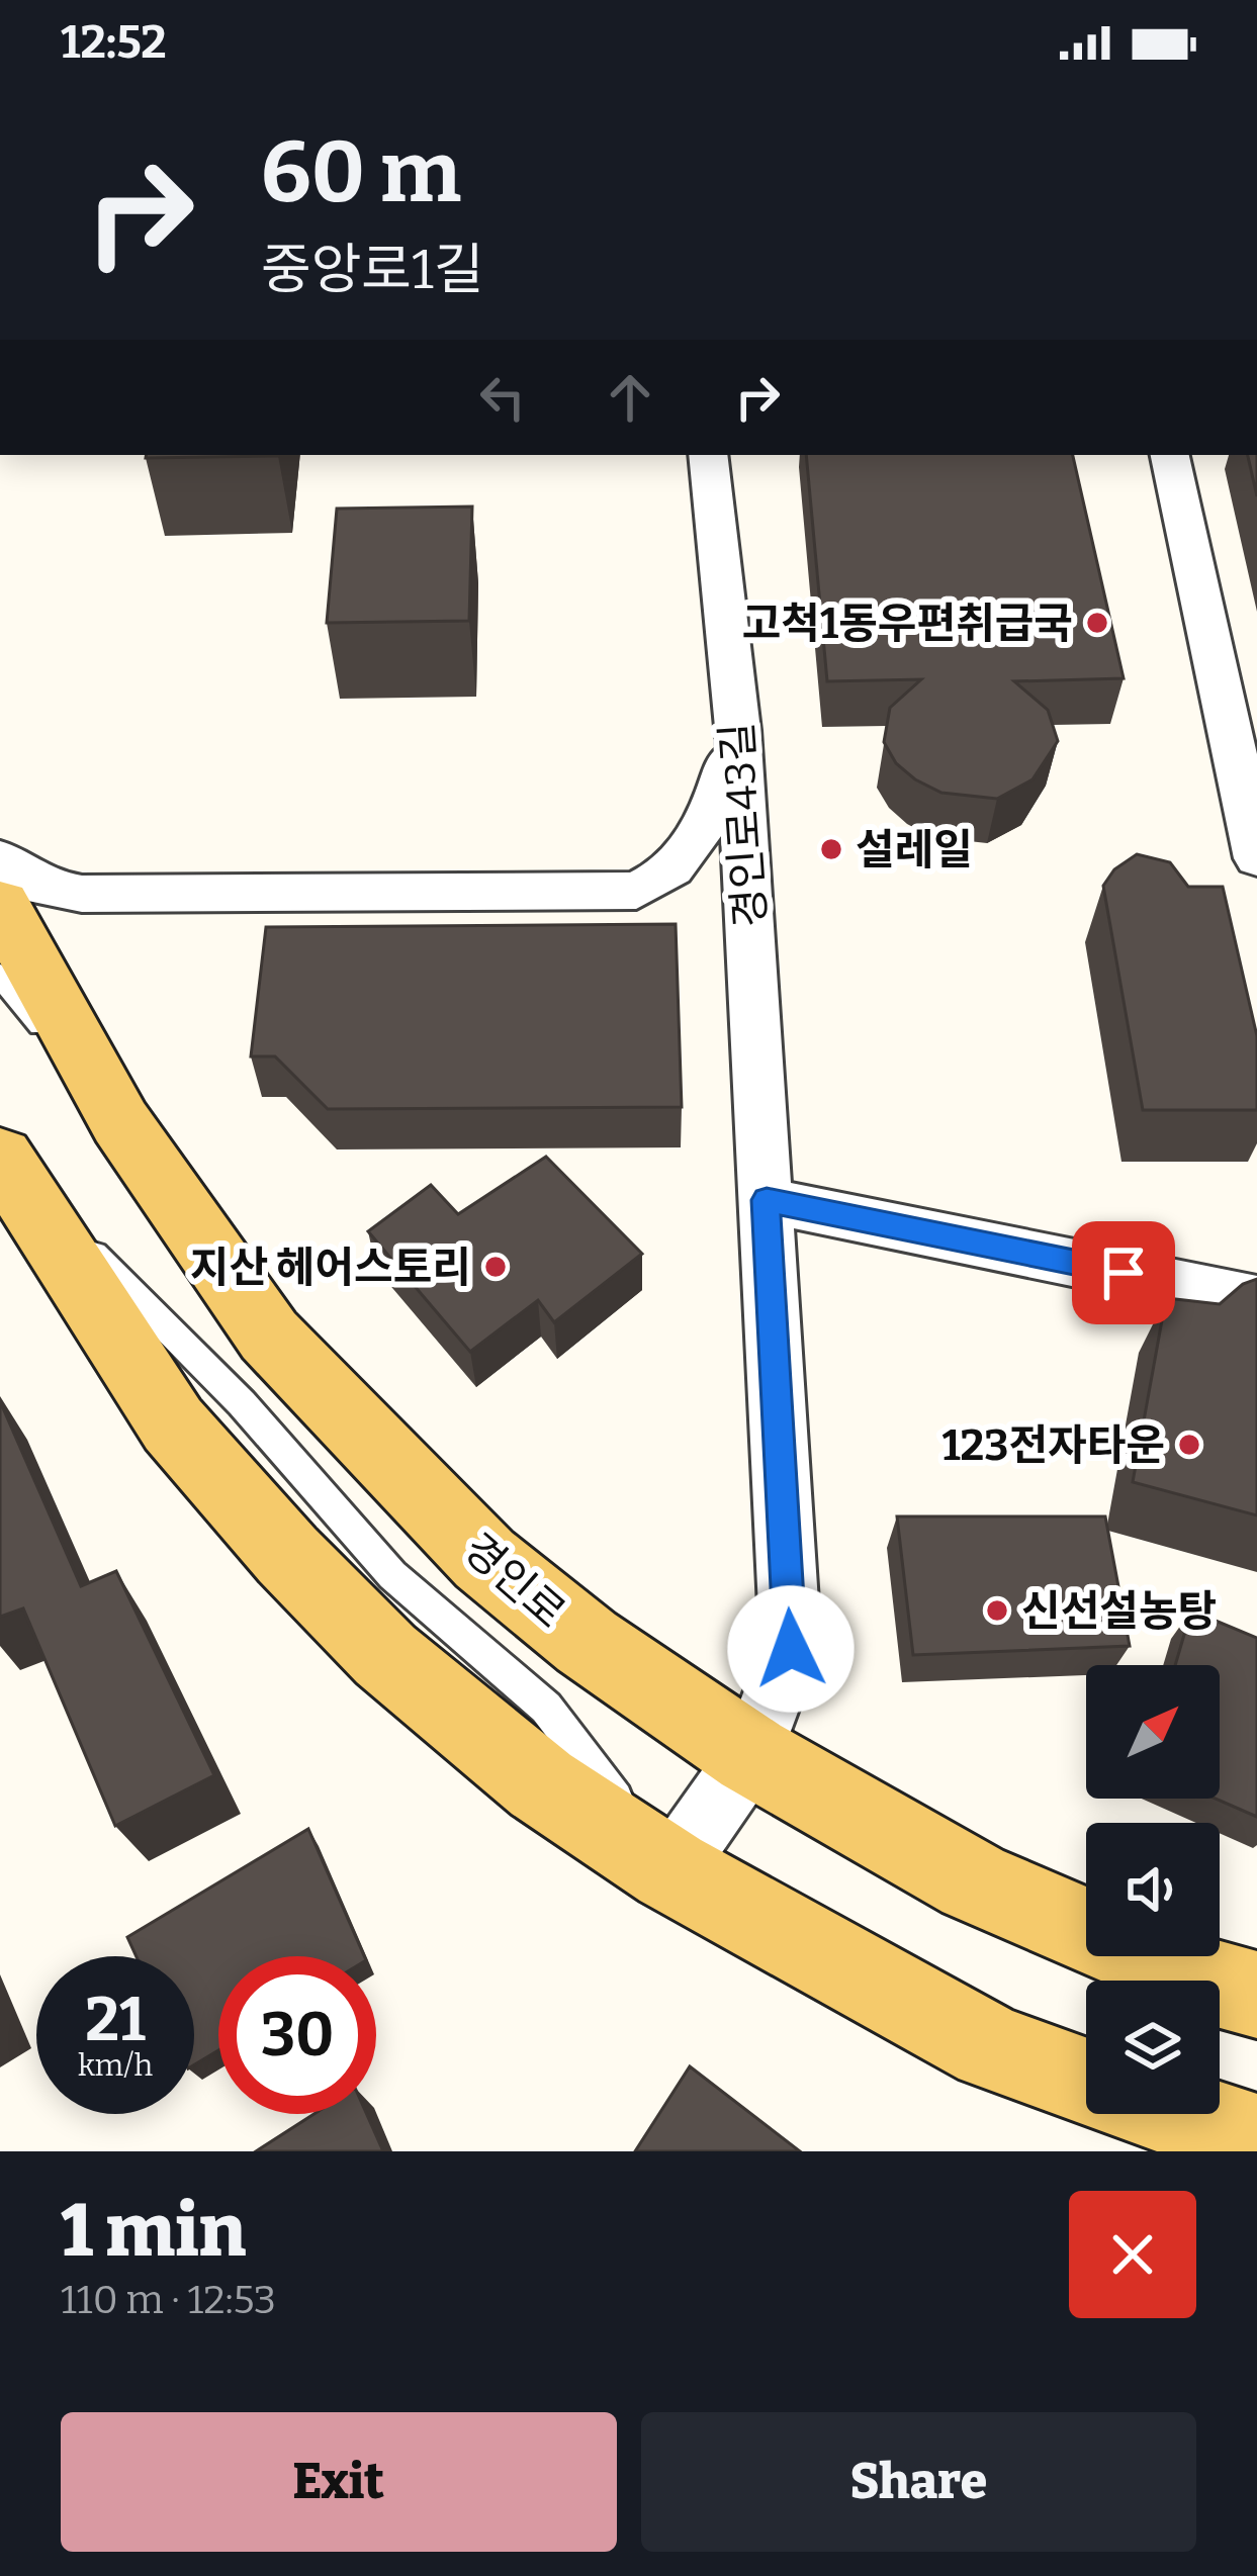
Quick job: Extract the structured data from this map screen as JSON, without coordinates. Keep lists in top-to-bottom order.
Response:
{
  "streets": {
    "main road": ["경인로"],
    "street": ["경인로43길"]
  },
  "crossings": [
    ["경인로43길", "경인로"]
  ],
  "places": [
    "고척1동우편취급국",
    "설레일",
    "지산 헤어스토리",
    "123전자타운",
    "신선설농탕"
  ],
  "north": "top right",
  "page": {
    "status": "12:52",
    "turn": ["60 m", "중앙로1길"],
    "speed": "21 km/h",
    "limit": "30",
    "heading": ["1 min", "110 m · 12:53"],
    "buttons": ["Exit", "Share"]
  }
}
